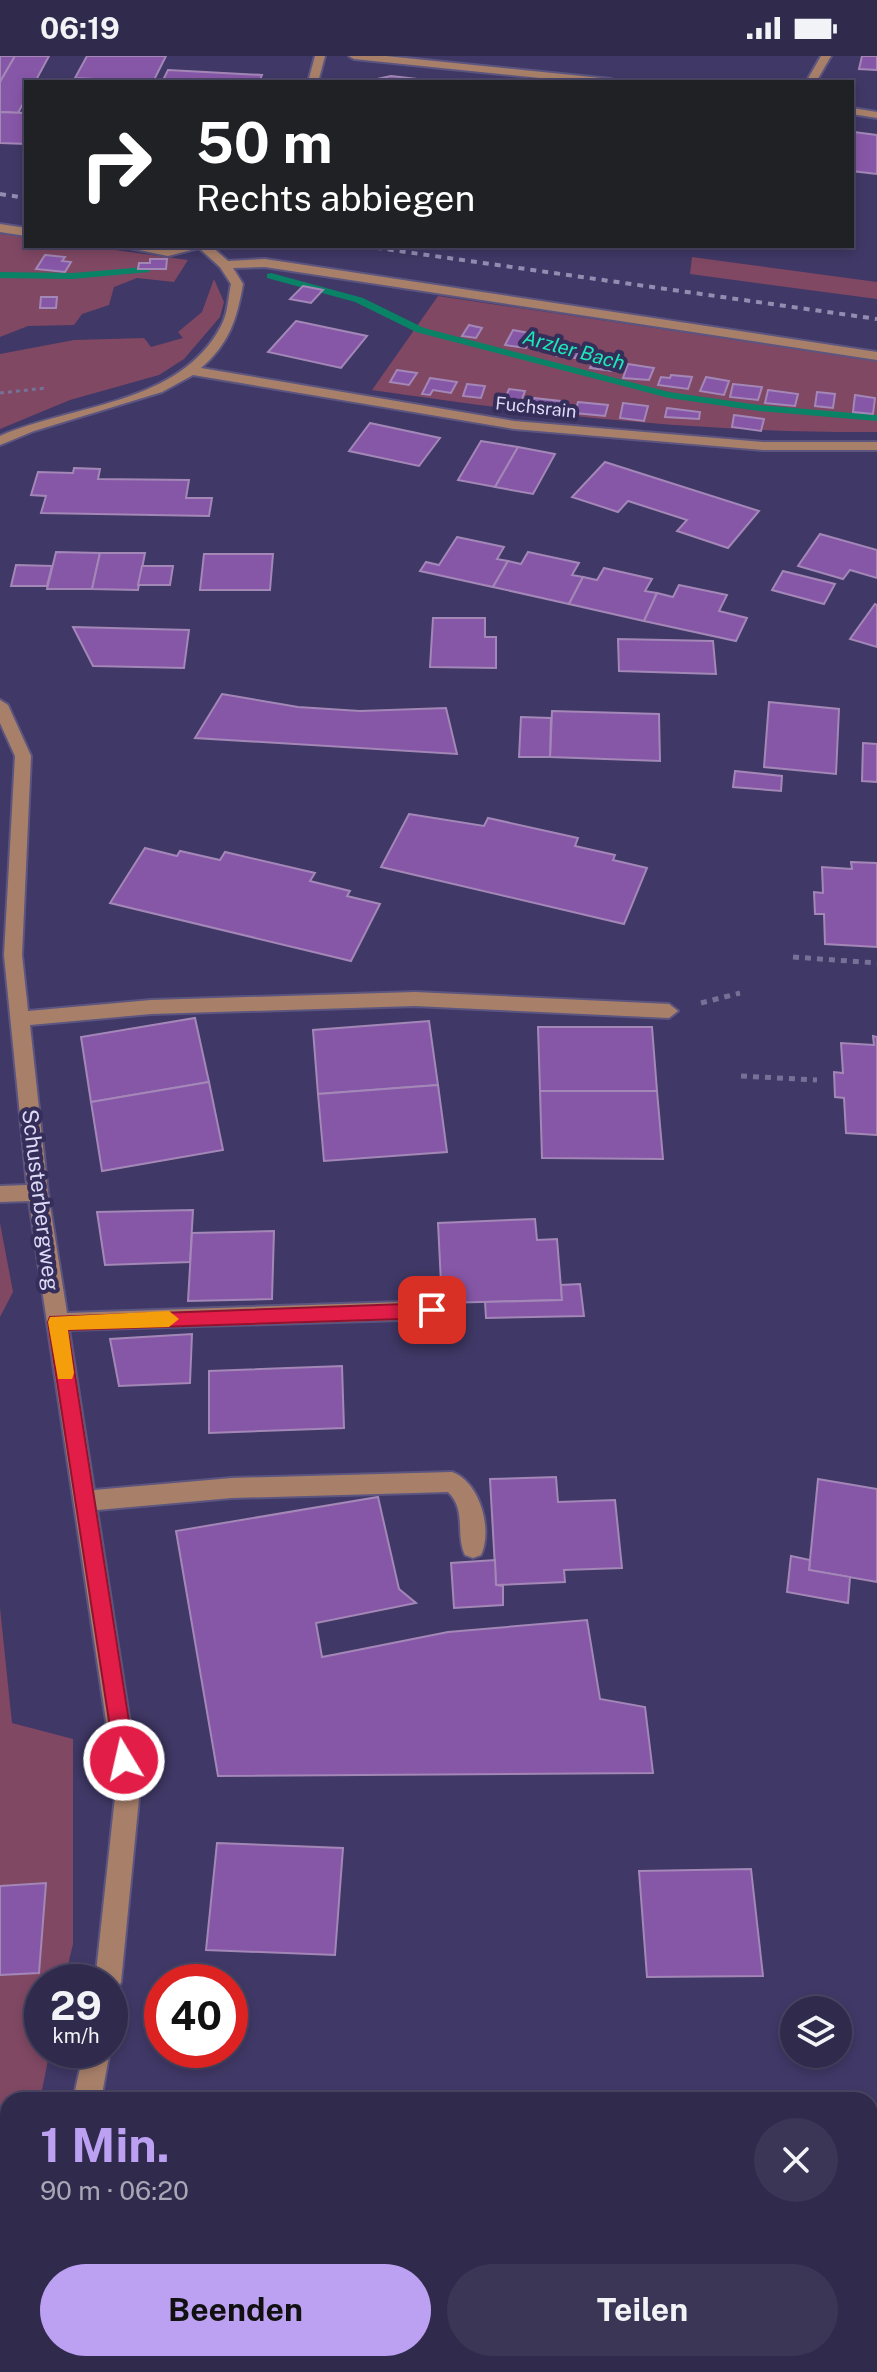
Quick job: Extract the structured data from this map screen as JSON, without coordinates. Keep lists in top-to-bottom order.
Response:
{
  "streets": {
    "street": ["Fuchsrain", "Schusterbergweg"]
  },
  "water": ["Arzler Bach"],
  "page": {
    "status": "06:19",
    "turn": ["50 m", "Rechts abbiegen"],
    "speed": "29 km/h",
    "limit": "40",
    "heading": ["1 Min.", "90 m · 06:20"],
    "buttons": ["Beenden", "Teilen"]
  }
}
